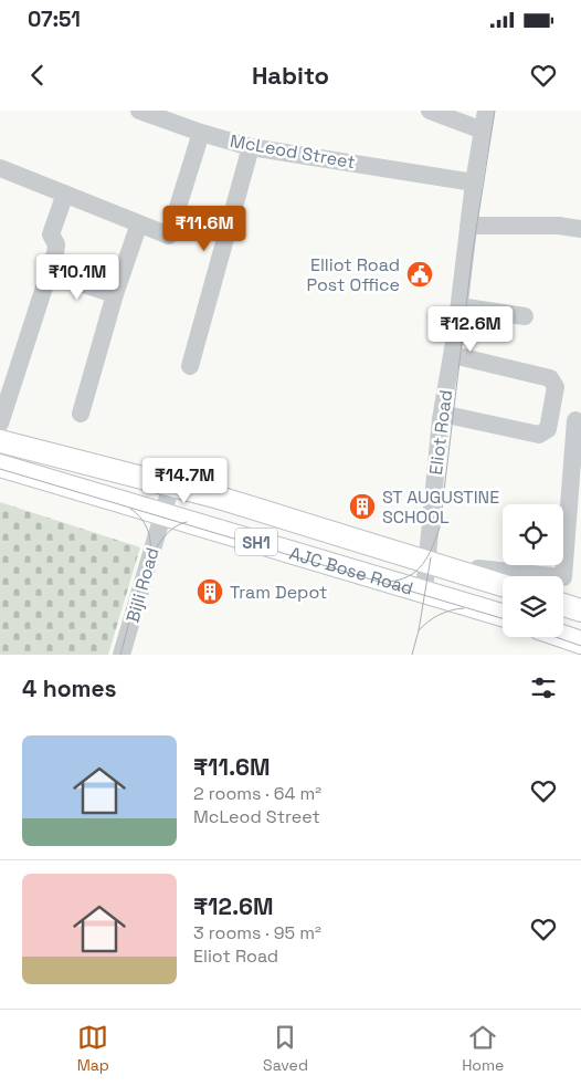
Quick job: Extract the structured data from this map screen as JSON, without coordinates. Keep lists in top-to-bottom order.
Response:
{
  "streets": {
    "main road": ["SH1", "AJC Bose Road"],
    "street": ["McLeod Street", "Eliot Road", "Bijli Road"]
  },
  "crossings": [
    ["McLeod Street", "Eliot Road"],
    ["Eliot Road", "AJC Bose Road"],
    ["AJC Bose Road", "Bijli Road"]
  ],
  "places": {
    "public building": ["Elliot Road Post Office"],
    "building": ["ST AUGUSTINE SCHOOL", "Tram Depot"]
  },
  "page": {
    "status": "07:51",
    "header": "Habito",
    "price": [
      "₹11.6M",
      "₹10.1M",
      "₹12.6M",
      "₹14.7M"
    ],
    "heading": "4 homes",
    "list": [
      {
        "name": "₹11.6M",
        "note": "2 rooms · 64 m² · McLeod Street"
      },
      {
        "name": "₹12.6M",
        "note": "3 rooms · 95 m² · Eliot Road"
      }
    ],
    "tabs": ["Map", "Saved", "Home"]
  }
}
